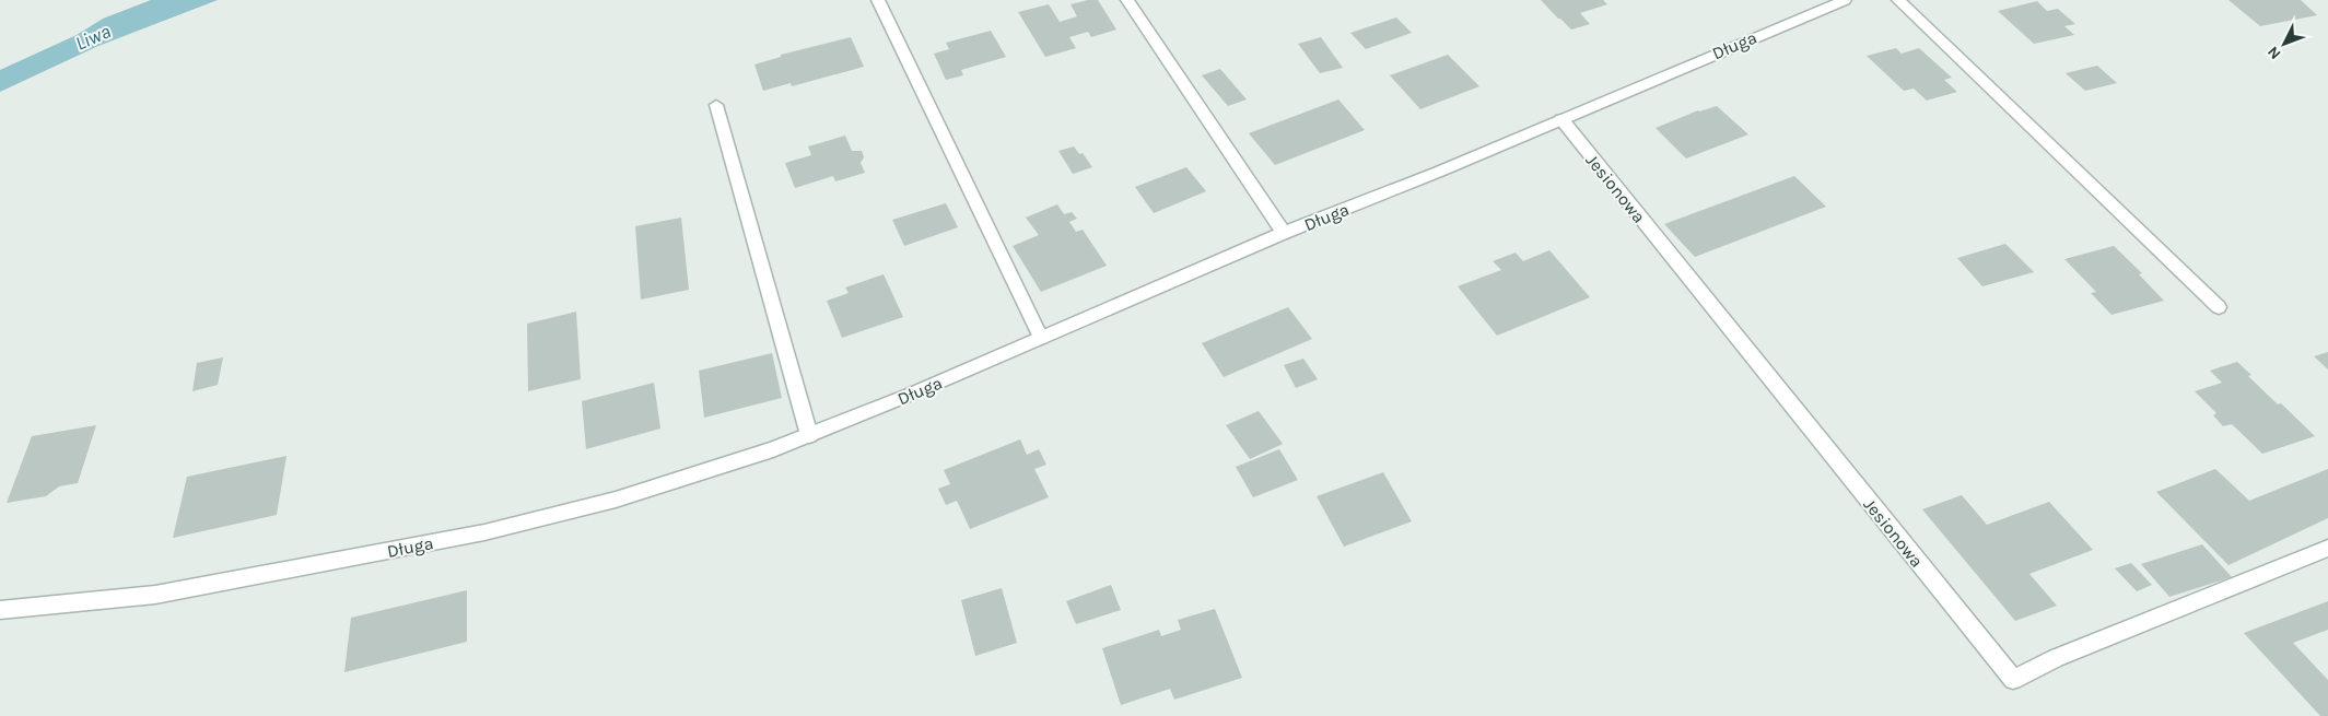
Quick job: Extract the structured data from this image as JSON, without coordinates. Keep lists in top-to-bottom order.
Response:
{
  "streets": {
    "street": ["Długa", "Jesionowa"]
  },
  "crossings": [
    ["Długa", "Jesionowa"]
  ],
  "water": ["Liwa"],
  "north": "bottom left"
}
